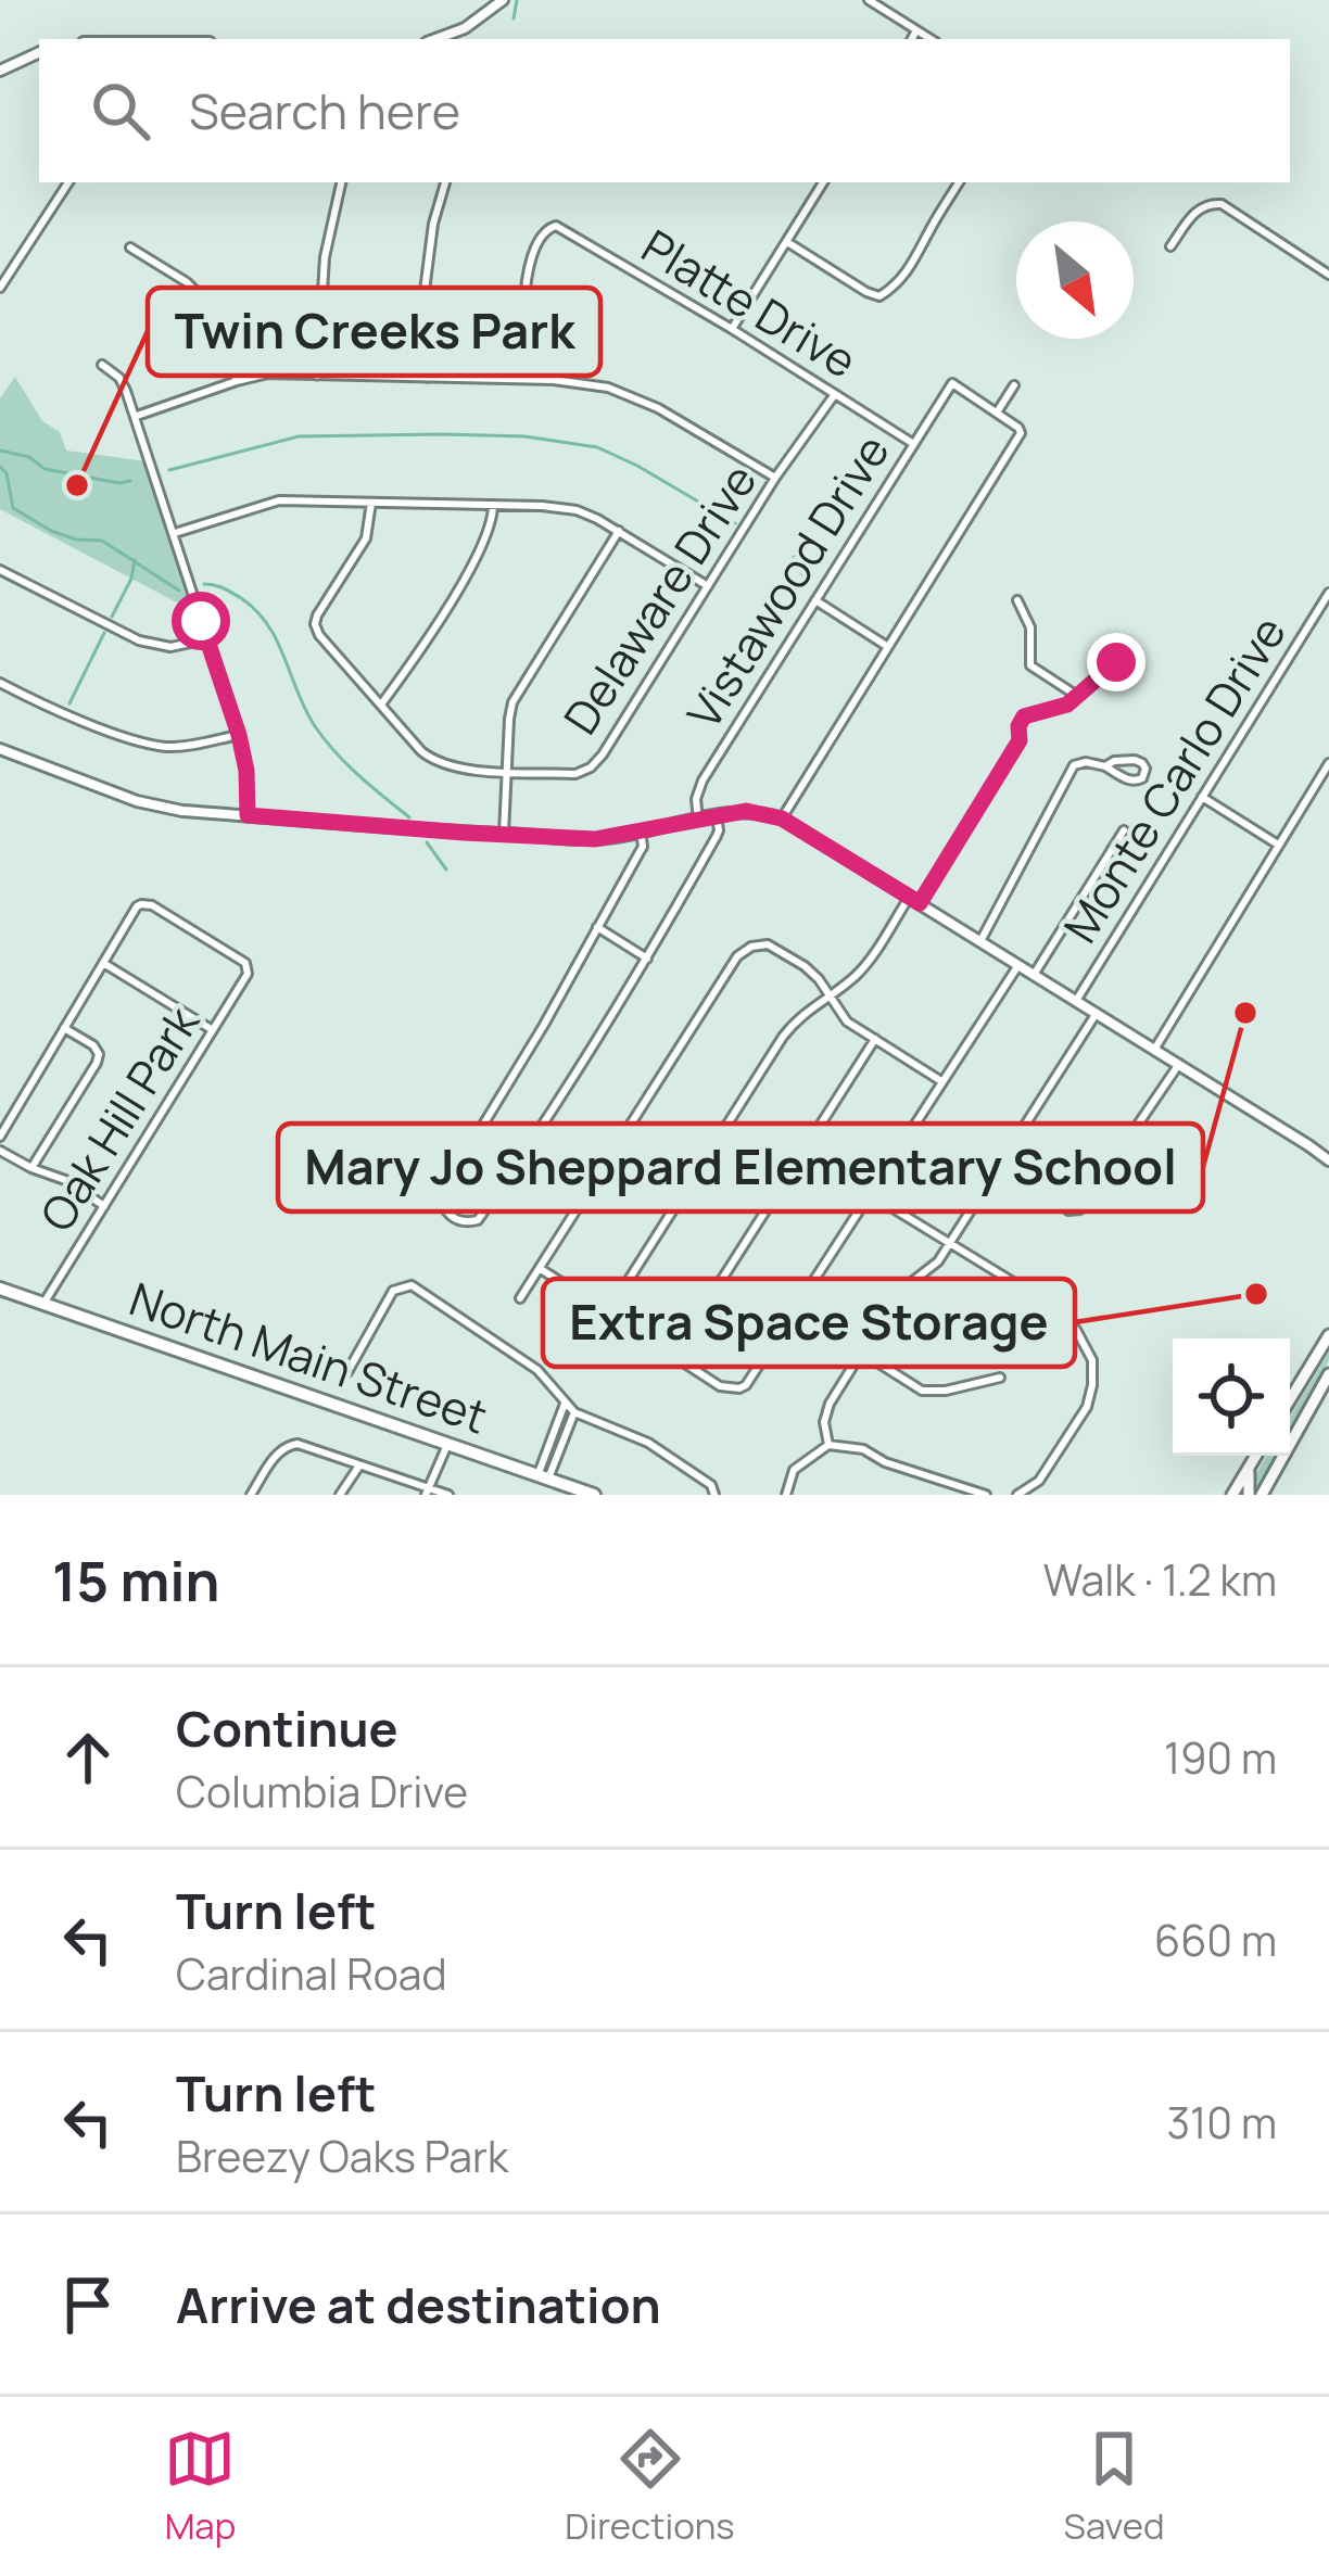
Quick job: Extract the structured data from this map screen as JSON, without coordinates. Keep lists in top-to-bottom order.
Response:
{
  "streets": {
    "main road": ["North Main Street"],
    "street": [
      "Platte Drive",
      "Vistawood Drive",
      "Delaware Drive",
      "Monte Carlo Drive",
      "Oak Hill Park"
    ]
  },
  "crossings": [
    ["Platte Drive", "Vistawood Drive"],
    ["Platte Drive", "Delaware Drive"],
    ["Oak Hill Park", "North Main Street"]
  ],
  "places": ["Twin Creeks Park", "Mary Jo Sheppard Elementary School", "Extra Space Storage"],
  "north": "bottom right",
  "page": {
    "search": "Search here",
    "heading": ["15 min", "Walk · 1.2 km"],
    "list": [
      ["Continue", "Columbia Drive", "190 m"],
      ["Turn left", "Cardinal Road", "660 m"],
      ["Turn left", "Breezy Oaks Park", "310 m"],
      "Arrive at destination"
    ],
    "nav": ["Map", "Directions", "Saved"]
  }
}
